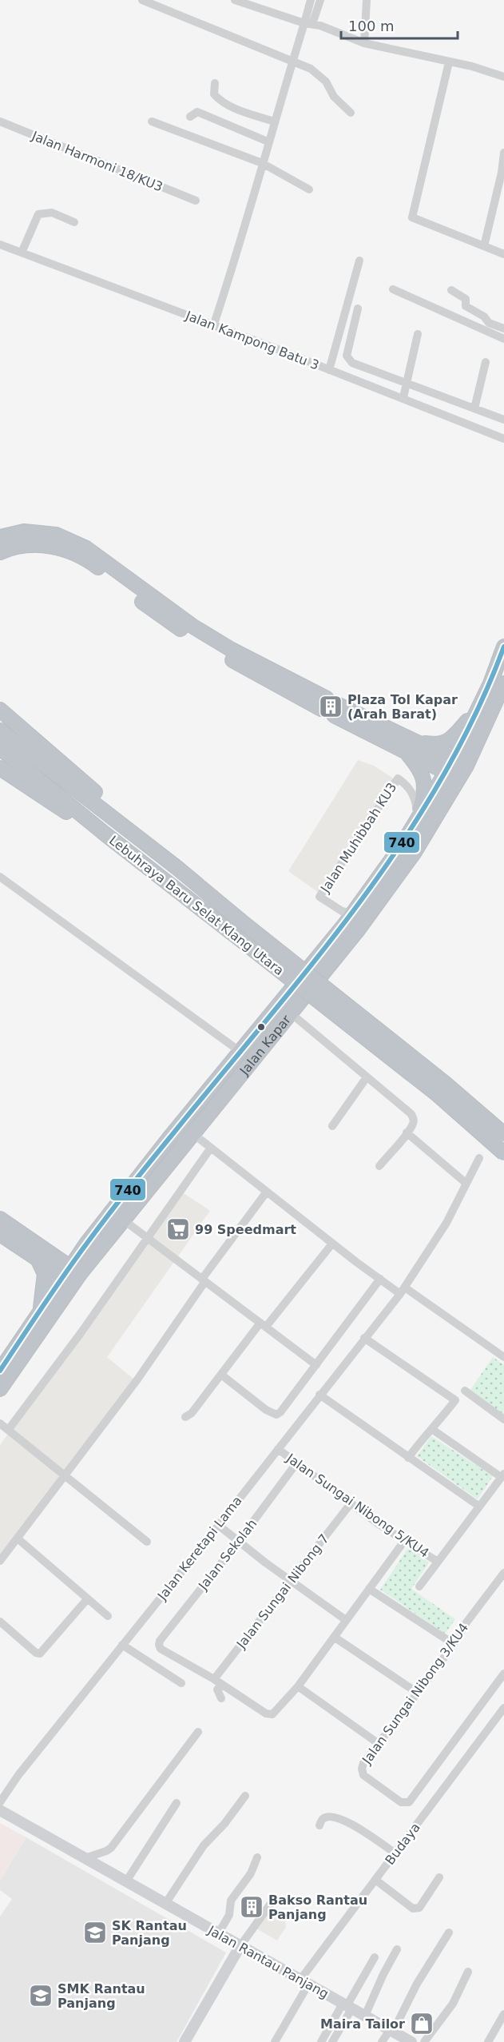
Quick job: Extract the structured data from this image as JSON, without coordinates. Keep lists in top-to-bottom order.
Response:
{
  "streets": {
    "highway": ["Lebuhraya Baru Selat Klang Utara", "Jalan Kapar"],
    "street": [
      "Jalan Harmoni 18/KU3",
      "Jalan Kampong Batu 3",
      "Jalan Muhibbah KU3",
      "Jalan Sungai Nibong 5/KU4",
      "Jalan Keretapi Lama",
      "Jalan Sekolah",
      "Jalan Sungai Nibong 7",
      "Jalan Sungai Nibong 3/KU4",
      "Budaya",
      "Jalan Rantau Panjang"
    ]
  },
  "crossings": [
    ["Jalan Muhibbah KU3", "Jalan Kapar"],
    ["Jalan Sungai Nibong 5/KU4", "Jalan Keretapi Lama"],
    ["Jalan Sungai Nibong 5/KU4", "Jalan Sekolah"],
    ["Jalan Sungai Nibong 5/KU4", "Jalan Sungai Nibong 7"],
    ["Jalan Sekolah", "Jalan Sungai Nibong 7"],
    ["Budaya", "Jalan Rantau Panjang"]
  ],
  "places": {
    "building": ["Plaza Tol Kapar (Arah Barat)", "Bakso Rantau Panjang"],
    "supermarket": ["99 Speedmart"],
    "school or university": ["SK Rantau Panjang", "SMK Rantau Panjang"],
    "shop": ["Maira Tailor"]
  },
  "lines": ["transit line 740"],
  "scale_bar": "100 m"
}
